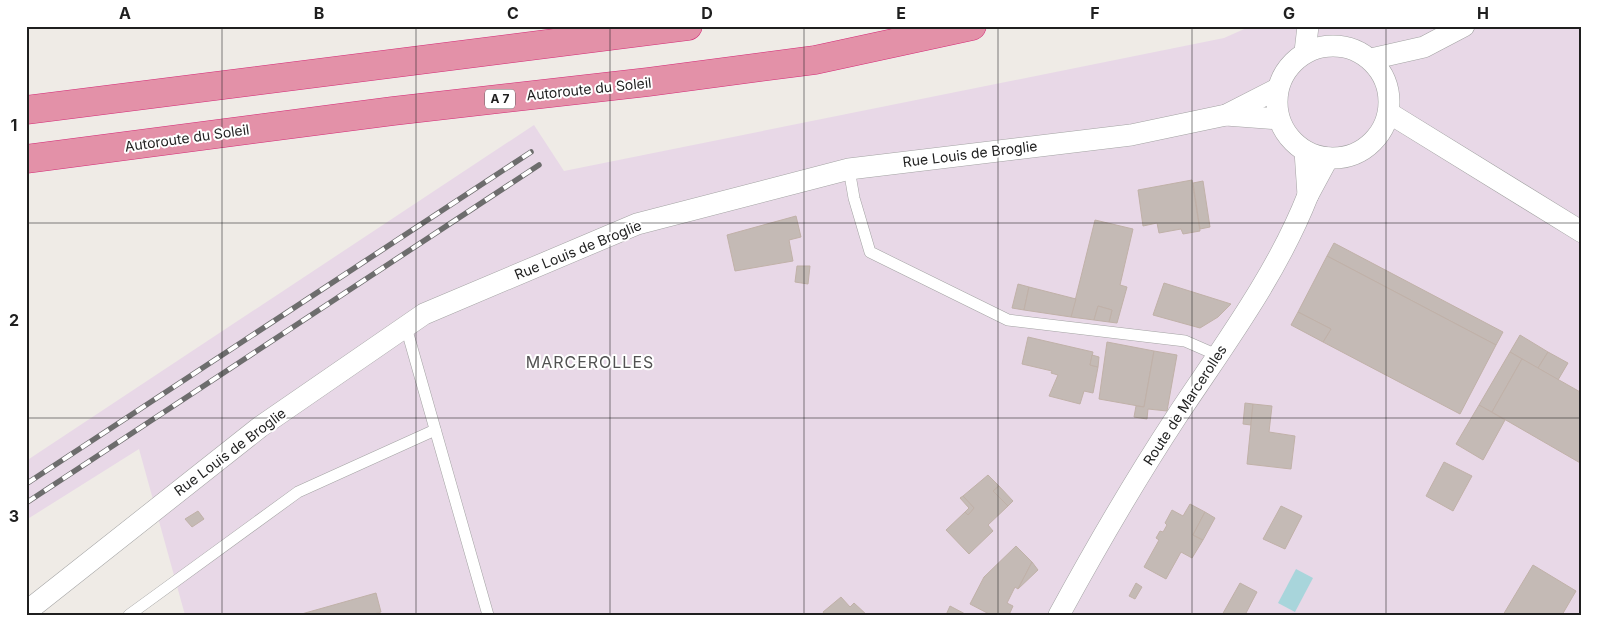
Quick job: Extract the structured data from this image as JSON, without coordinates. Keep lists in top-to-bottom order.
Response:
{
  "streets": {
    "highway": ["Autoroute du Soleil", "A 7"],
    "street": ["Rue Louis de Broglie", "Route de Marcerolles"]
  },
  "crossings": [
    ["Rue Louis de Broglie", "Route de Marcerolles"]
  ],
  "districts": ["MARCEROLLES"],
  "grid": {
    "columns": [
      "A",
      "B",
      "C",
      "D",
      "E",
      "F",
      "G",
      "H"
    ],
    "rows": ["1", "2", "3"]
  }
}
